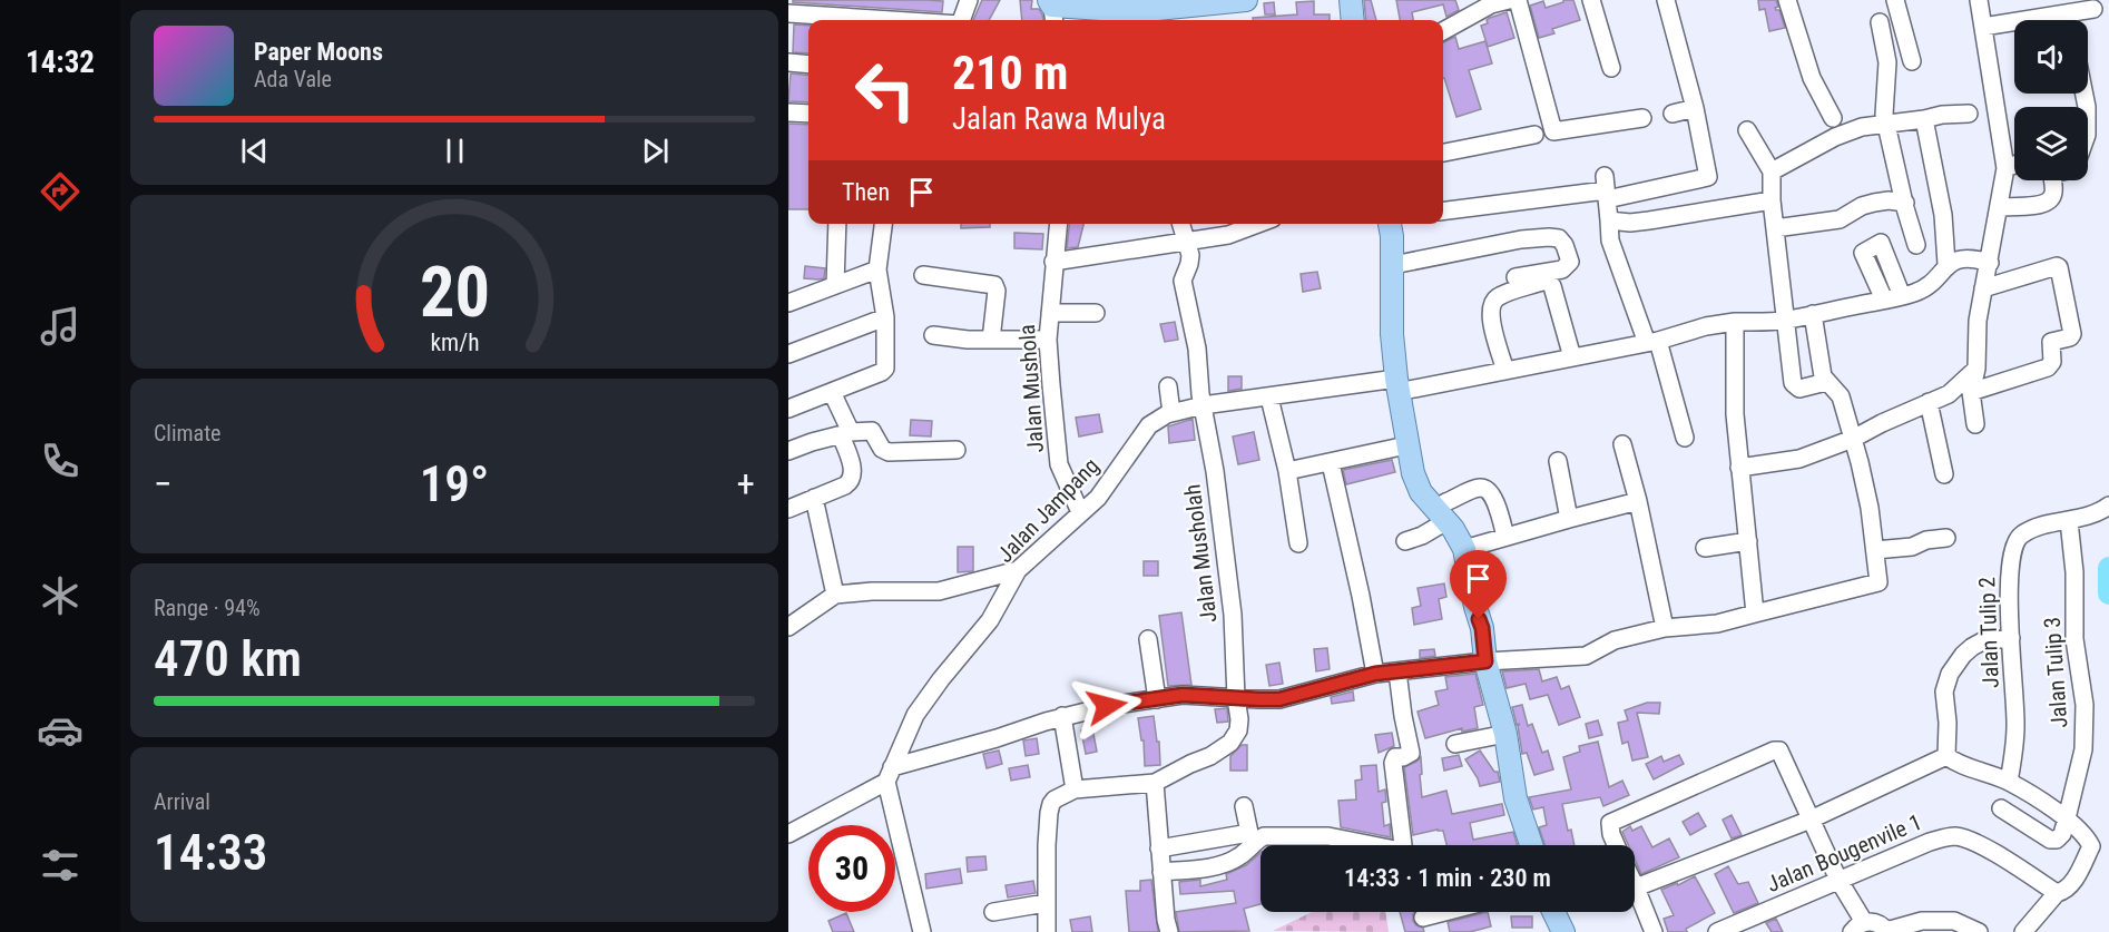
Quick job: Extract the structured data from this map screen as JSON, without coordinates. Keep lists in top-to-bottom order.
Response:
{
  "streets": {
    "street": [
      "Jalan Mushola",
      "Jalan Jampang",
      "Jalan Musholah",
      "Jalan Tulip 2",
      "Jalan Tulip 3",
      "Jalan Bougenvile 1"
    ]
  },
  "crossings": [
    ["Jalan Mushola", "Jalan Jampang"],
    ["Jalan Jampang", "Jalan Musholah"],
    ["Jalan Tulip 2", "Jalan Tulip 3"]
  ],
  "page": {
    "tabs": "14:32",
    "turn": ["210 m", "Jalan Rawa Mulya"],
    "song": ["Paper Moons", "Ada Vale"],
    "then": "Then",
    "tile": [
      "Climate",
      ["Range · 94%", "470 km"],
      ["Arrival", "14:33"]
    ],
    "heat": ["−", "19°", "+"],
    "limit": "30",
    "trip": "14:33 · 1 min · 230 m",
    "gauge": ["20", "km/h"]
  }
}
